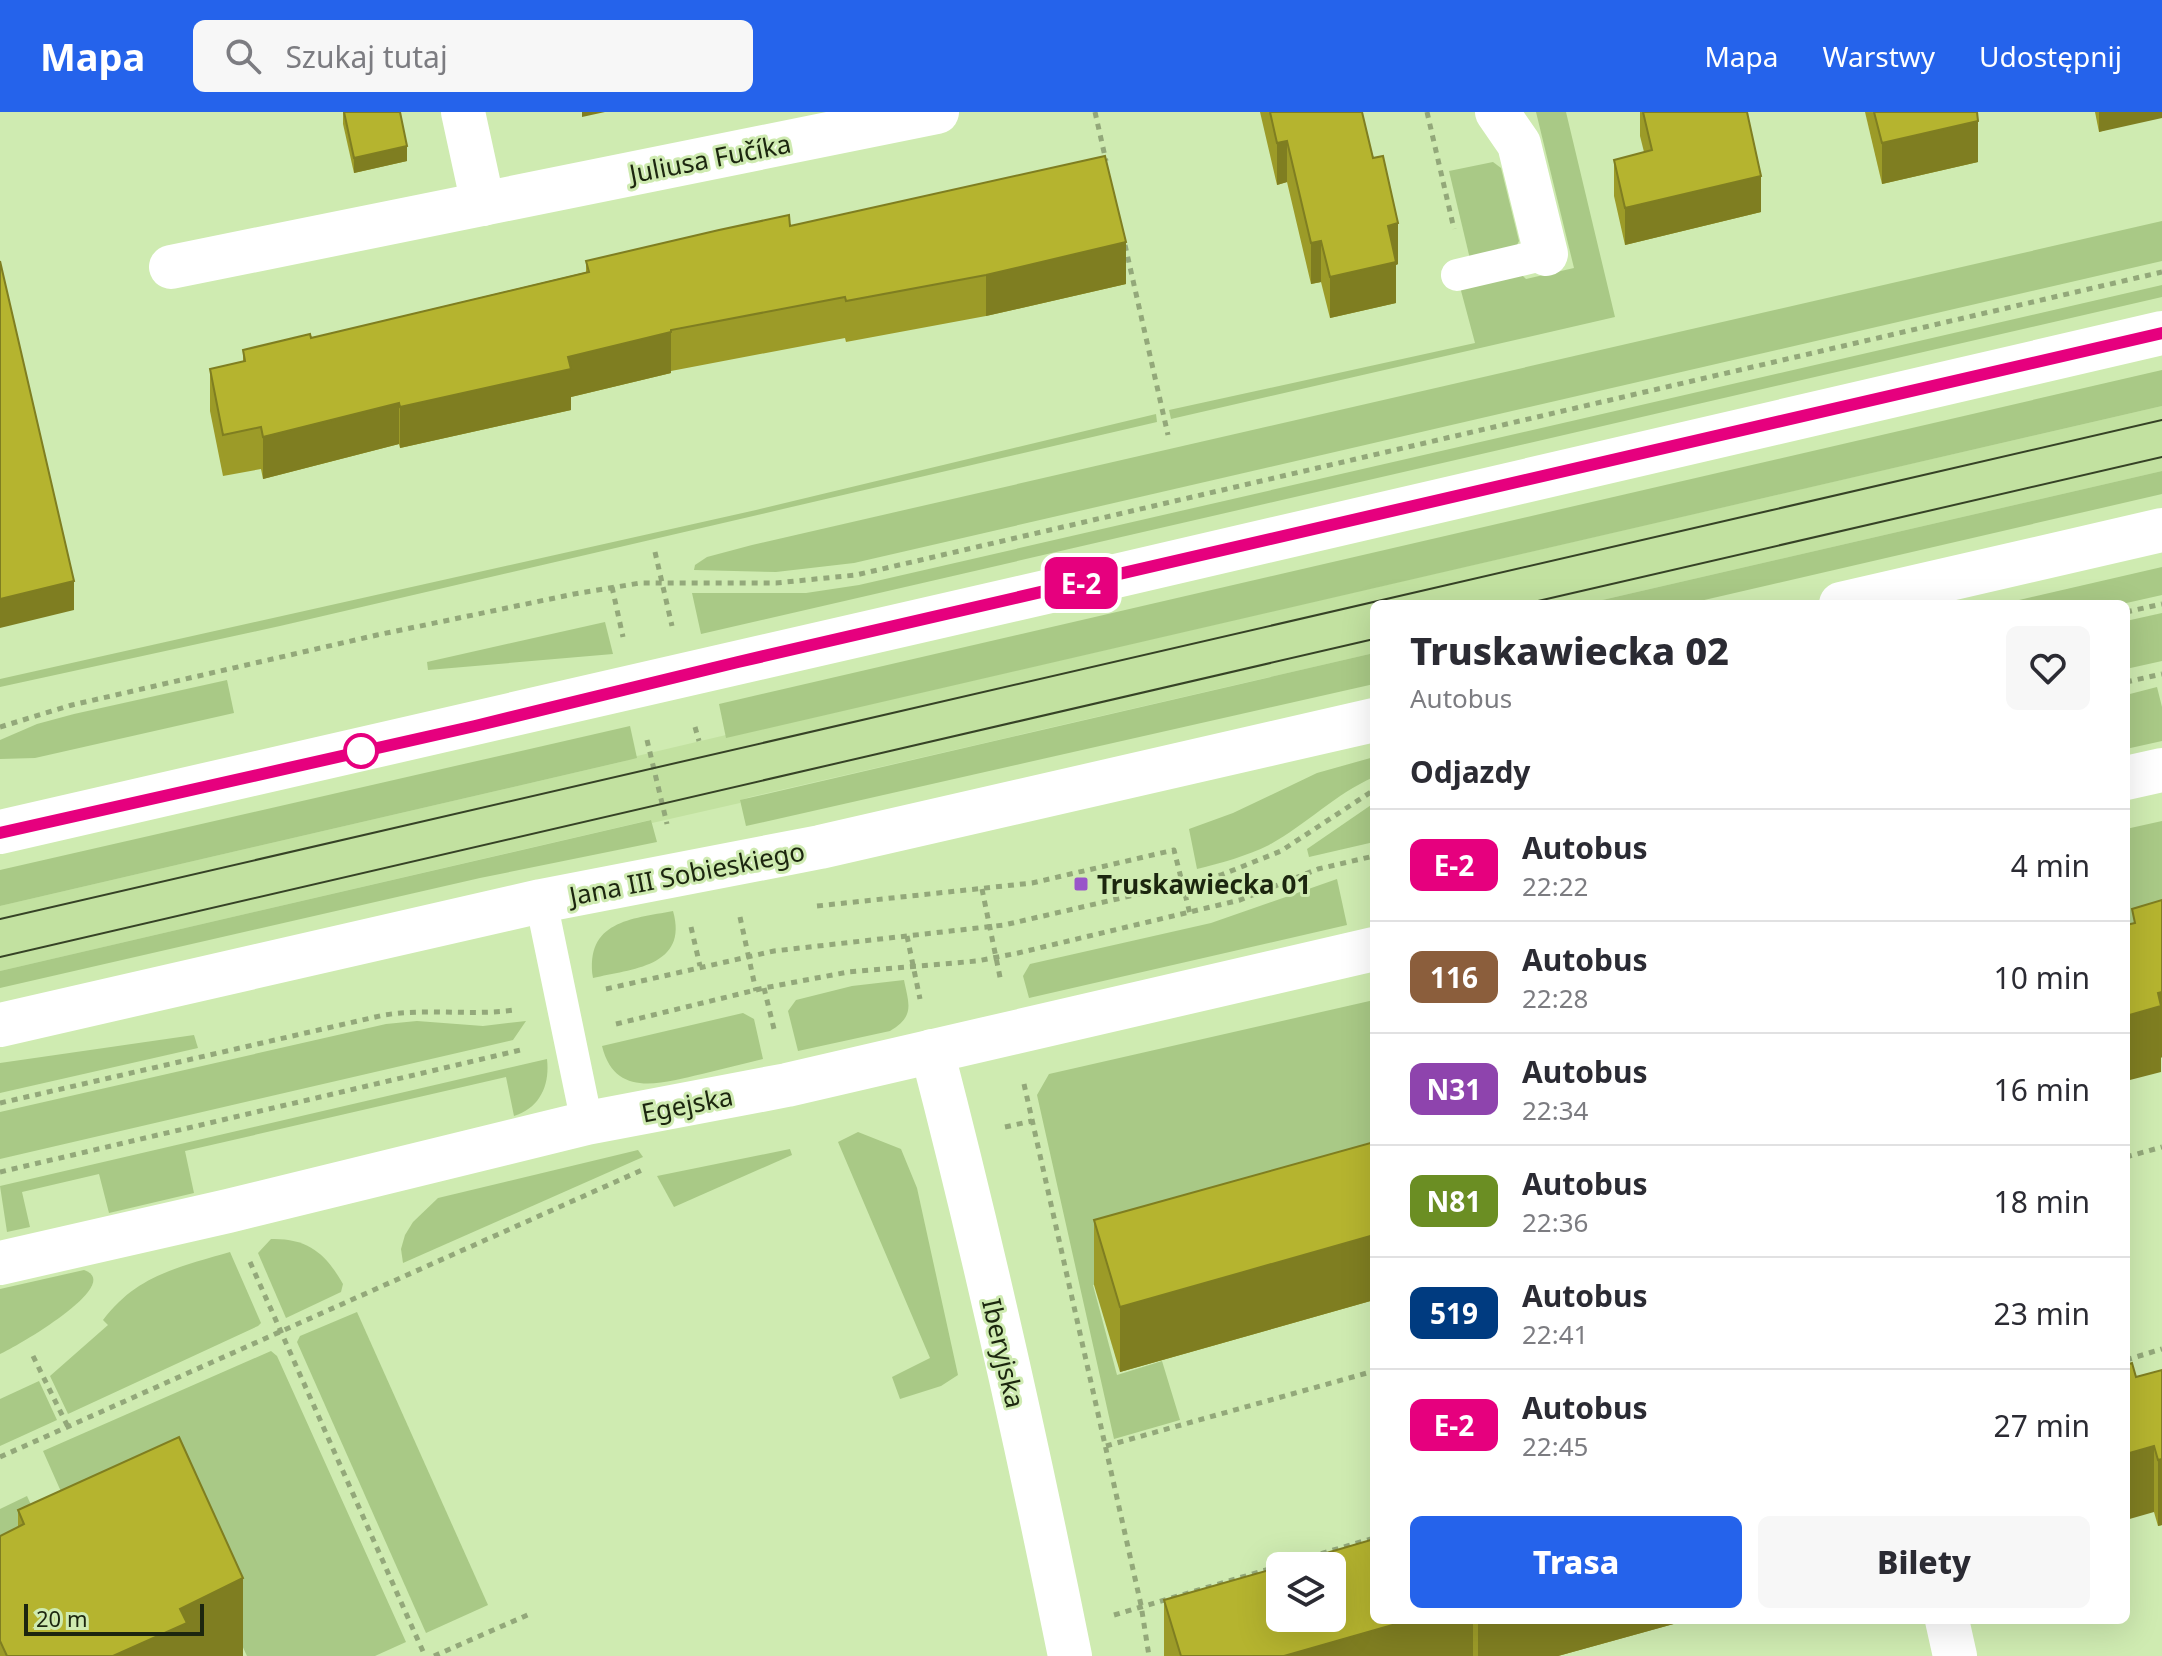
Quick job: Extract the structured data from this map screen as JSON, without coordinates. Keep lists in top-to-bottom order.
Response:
{
  "streets": {
    "main road": [
      "Juliusa Fučíka",
      "Jana III Sobieskiego",
      "Egejska",
      "Iberyjska"
    ]
  },
  "crossings": [
    ["Egejska", "Iberyjska"]
  ],
  "places": {
    "transit": ["Truskawiecka 01"]
  },
  "lines": ["bus line E-2"],
  "scale_bar": "20 m",
  "page": {
    "header": "Mapa",
    "search": "Szukaj tutaj",
    "nav": ["Mapa", "Warstwy", "Udostępnij"],
    "on_map": "E-2",
    "heading": [
      ["Truskawiecka 02", "Autobus"],
      "Odjazdy"
    ],
    "list": [
      {
        "mark": "E-2",
        "name": "Autobus",
        "note": "22:22",
        "value": "4 min"
      },
      {
        "mark": "116",
        "name": "Autobus",
        "note": "22:28",
        "value": "10 min"
      },
      {
        "mark": "N31",
        "name": "Autobus",
        "note": "22:34",
        "value": "16 min"
      },
      {
        "mark": "N81",
        "name": "Autobus",
        "note": "22:36",
        "value": "18 min"
      },
      {
        "mark": "519",
        "name": "Autobus",
        "note": "22:41",
        "value": "23 min"
      },
      {
        "mark": "E-2",
        "name": "Autobus",
        "note": "22:45",
        "value": "27 min"
      }
    ],
    "buttons": ["Trasa", "Bilety"],
    "scale": "20 m"
  }
}
